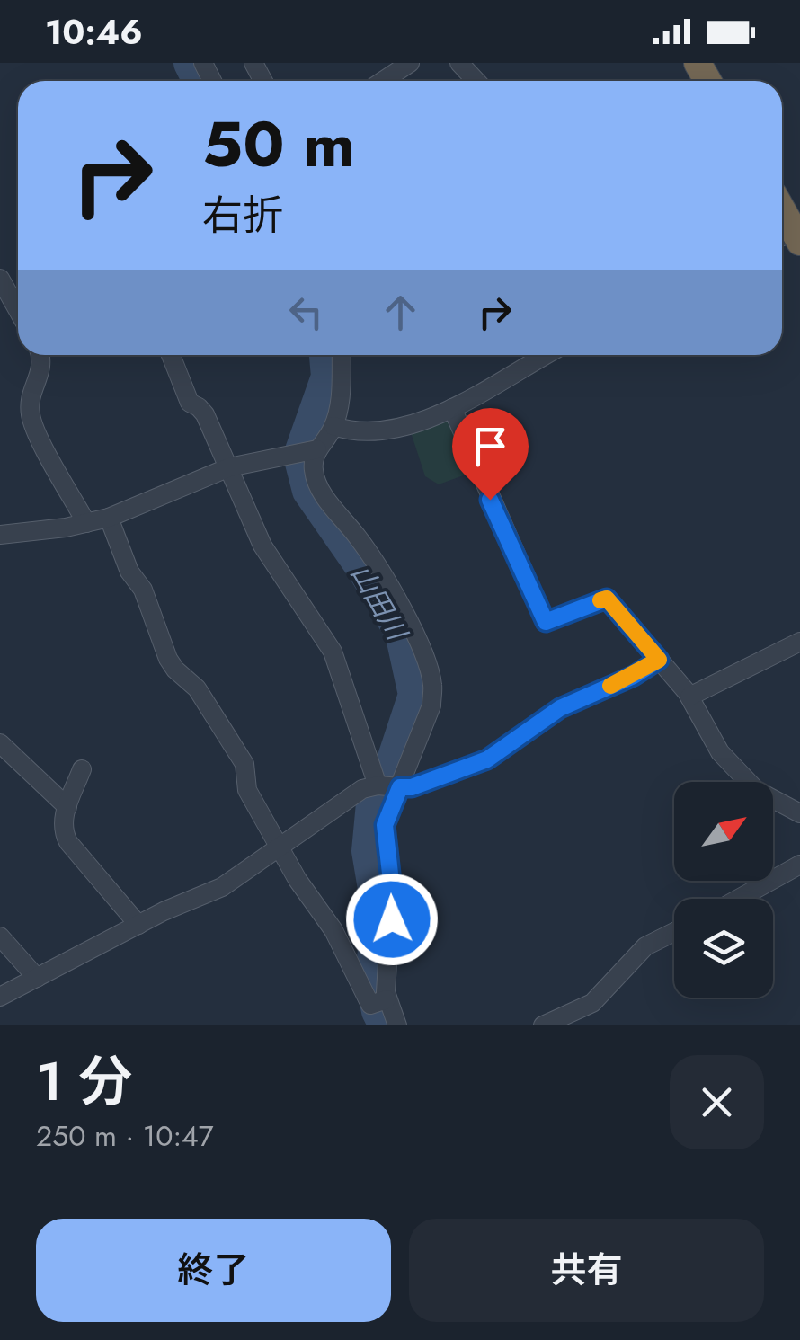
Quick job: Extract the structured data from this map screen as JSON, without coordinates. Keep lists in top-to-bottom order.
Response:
{
  "water": ["山田川"],
  "north": "top right",
  "page": {
    "status": "10:46",
    "turn": ["50 m", "右折"],
    "heading": ["1 分", "250 m · 10:47"],
    "buttons": ["終了", "共有"]
  }
}
